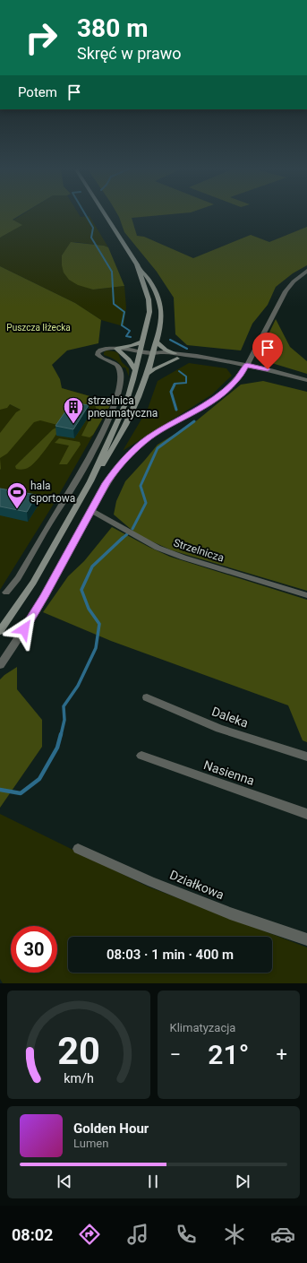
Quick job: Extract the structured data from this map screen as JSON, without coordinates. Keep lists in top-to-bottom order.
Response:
{
  "streets": {
    "street": [
      "Strzelnicza",
      "Daleka",
      "Nasienna",
      "Działkowa"
    ]
  },
  "parks": ["Puszcza Iłżecka"],
  "places": {
    "building": ["strzelnica pneumatyczna"],
    "sports": ["hala sportowa"]
  },
  "page": {
    "turn": ["380 m", "Skręć w prawo"],
    "then": "Potem",
    "limit": "30",
    "trip": "08:03 · 1 min · 400 m",
    "tile": "Klimatyzacja",
    "heat": ["−", "21°", "+"],
    "song": ["Golden Hour", "Lumen"],
    "tabs": "08:02",
    "gauge": ["20", "km/h"]
  }
}
